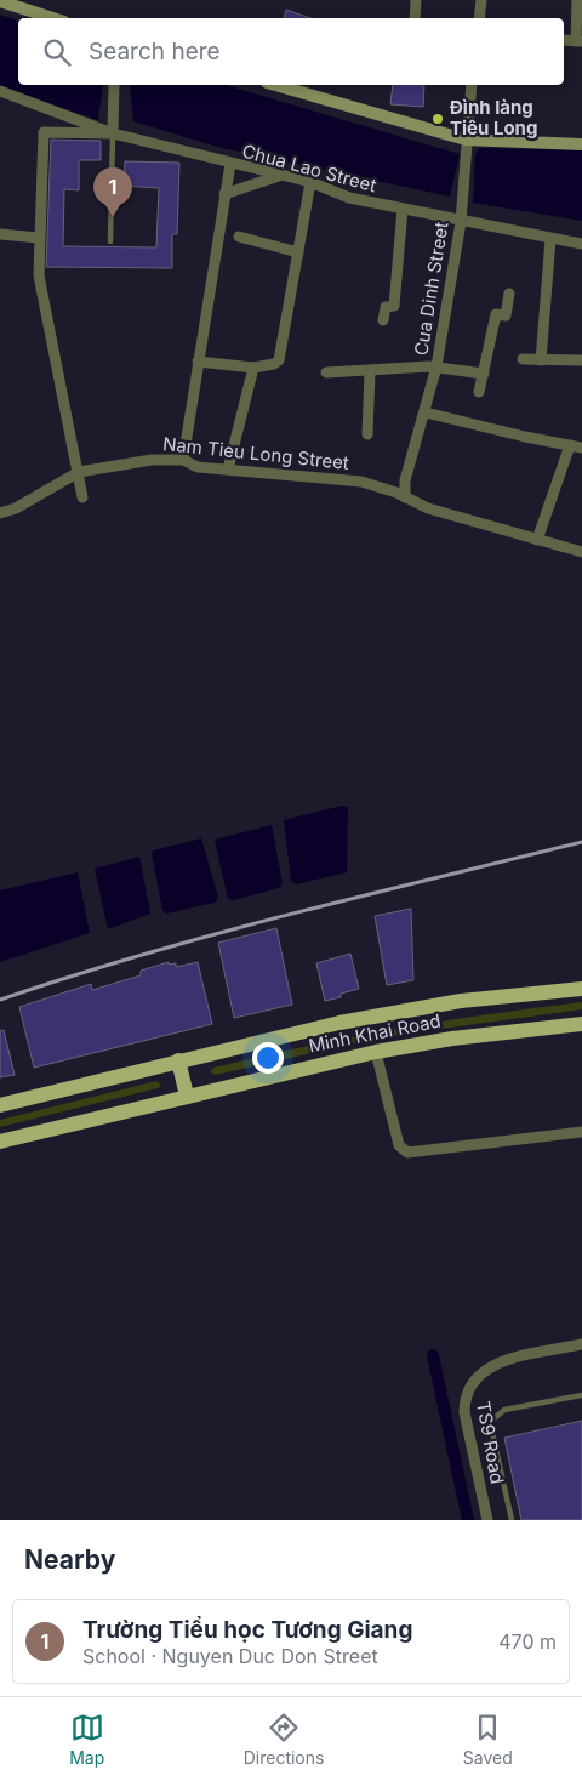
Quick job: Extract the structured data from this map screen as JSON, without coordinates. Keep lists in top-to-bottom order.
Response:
{
  "streets": {
    "main road": ["Minh Khai Road"],
    "street": [
      "Chua Lao Street",
      "Cua Dinh Street",
      "Nam Tieu Long Street",
      "TS9 Road"
    ]
  },
  "crossings": [
    ["Chua Lao Street", "Cua Dinh Street"],
    ["Cua Dinh Street", "Nam Tieu Long Street"]
  ],
  "places": ["Đình làng Tiêu Long"],
  "page": {
    "search": "Search here",
    "pins": "1",
    "heading": "Nearby",
    "list": [
      {
        "mark": "1",
        "name": "Trường Tiểu học Tương Giang",
        "note": "School · Nguyen Duc Don Street",
        "value": "470 m"
      }
    ],
    "nav": ["Map", "Directions", "Saved"]
  }
}
